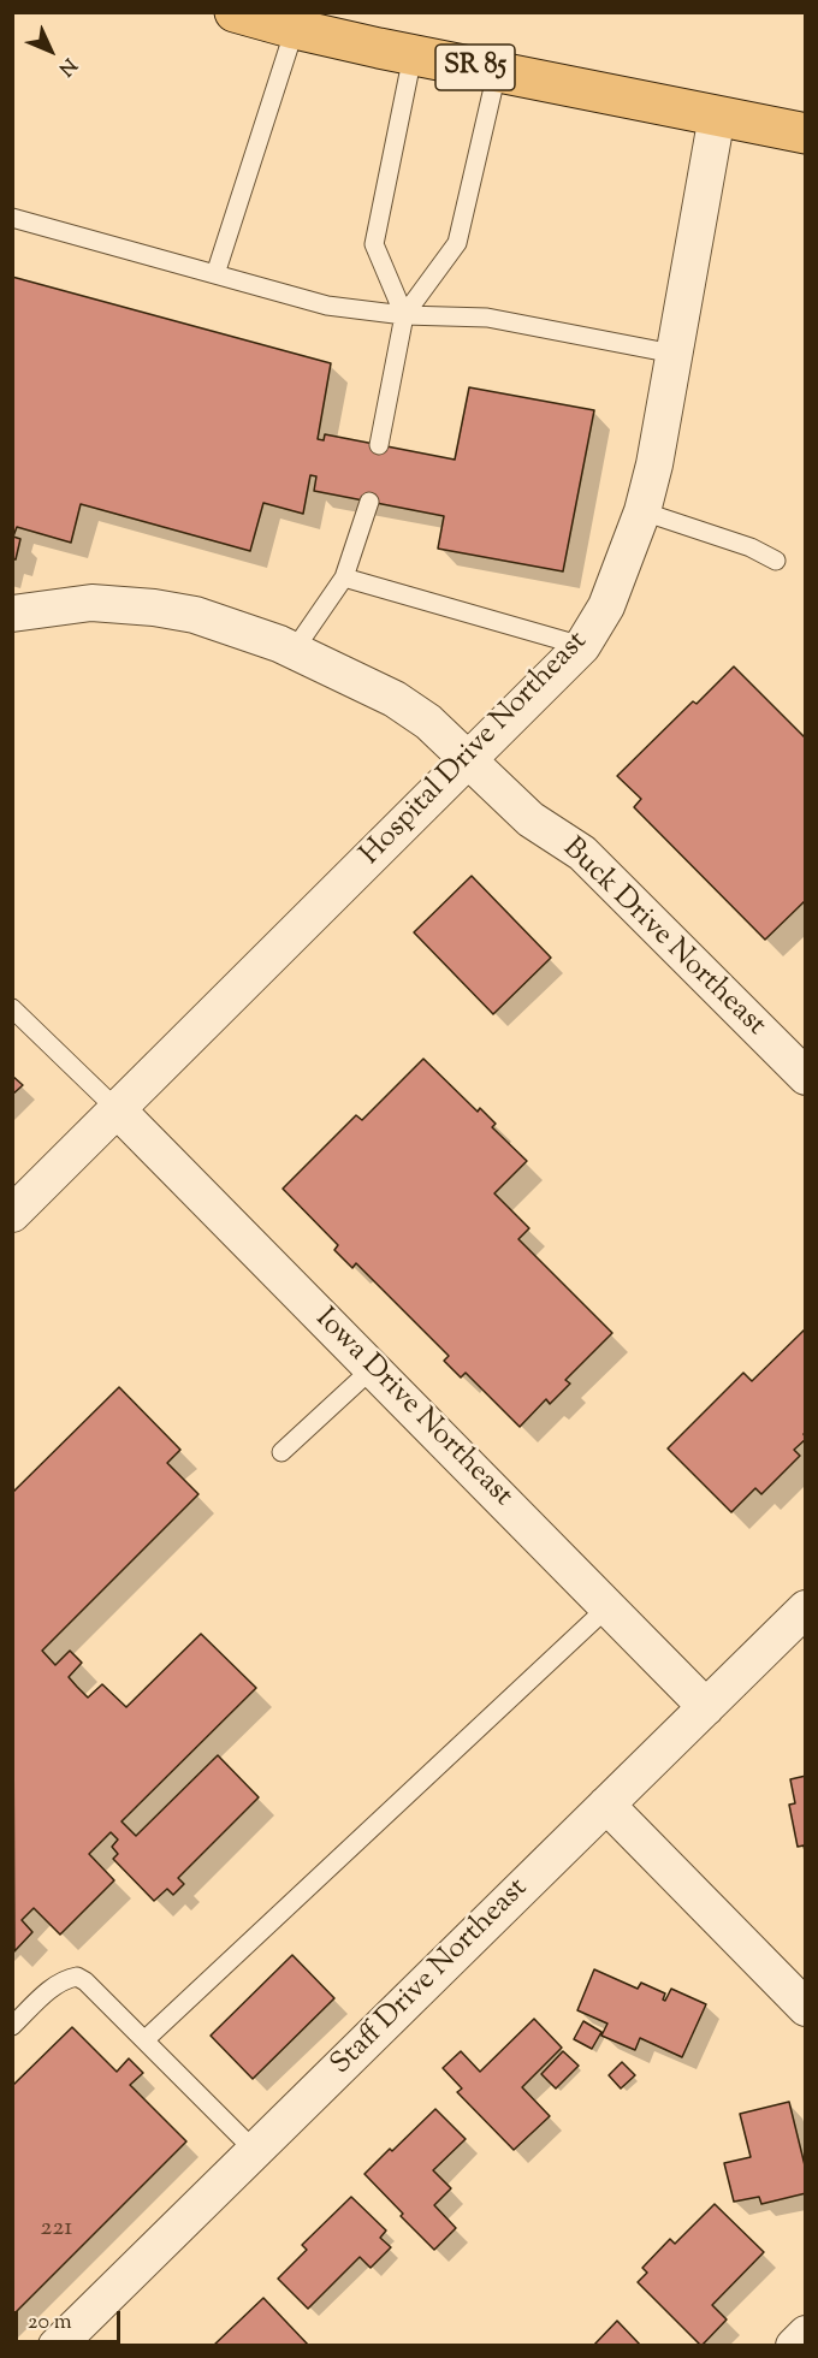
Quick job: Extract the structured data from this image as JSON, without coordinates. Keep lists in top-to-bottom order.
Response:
{
  "streets": {
    "highway": ["SR 85"],
    "street": [
      "Hospital Drive Northeast",
      "Buck Drive Northeast",
      "Iowa Drive Northeast",
      "Staff Drive Northeast"
    ]
  },
  "crossings": [
    ["SR 85", "Hospital Drive Northeast"],
    ["Hospital Drive Northeast", "Buck Drive Northeast"],
    ["Hospital Drive Northeast", "Iowa Drive Northeast"],
    ["Iowa Drive Northeast", "Staff Drive Northeast"]
  ],
  "house_numbers": ["221"],
  "scale_bar": "20 m",
  "north": "bottom right"
}
